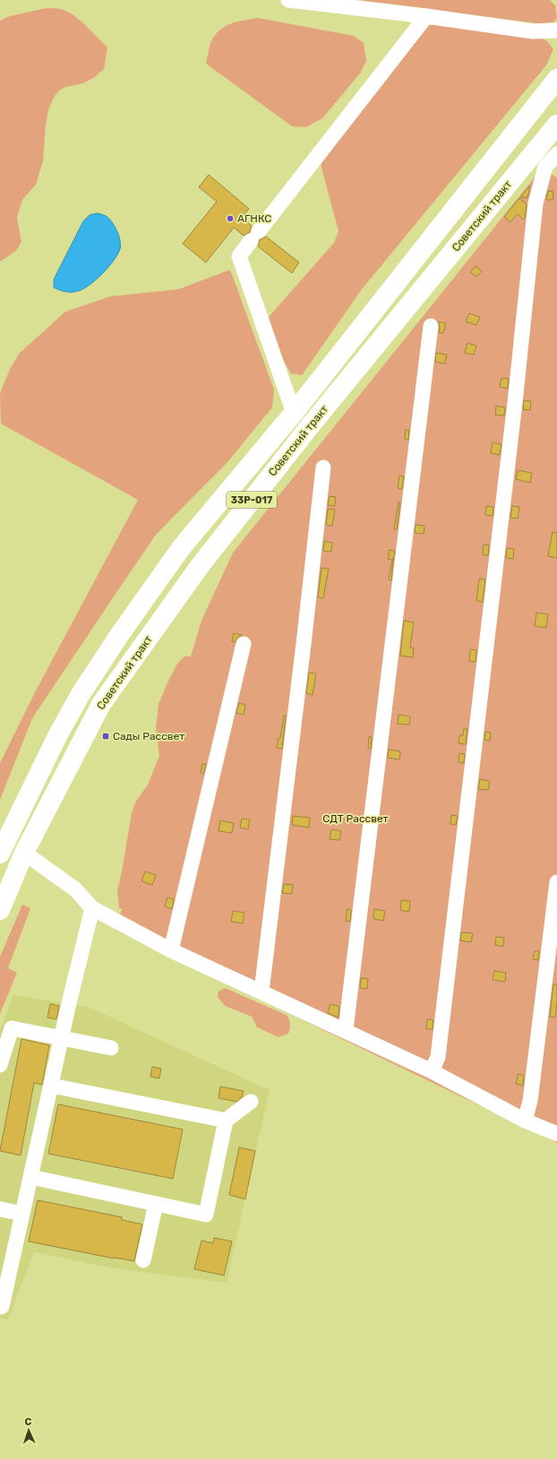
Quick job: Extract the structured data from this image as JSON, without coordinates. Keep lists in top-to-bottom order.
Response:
{
  "streets": {
    "highway": ["Советский тракт", "33Р-017"]
  },
  "parks": ["СДТ Рассвет"],
  "places": {
    "other": ["АГНКС"],
    "transit": ["Сады Рассвет"]
  },
  "north": "top"
}
